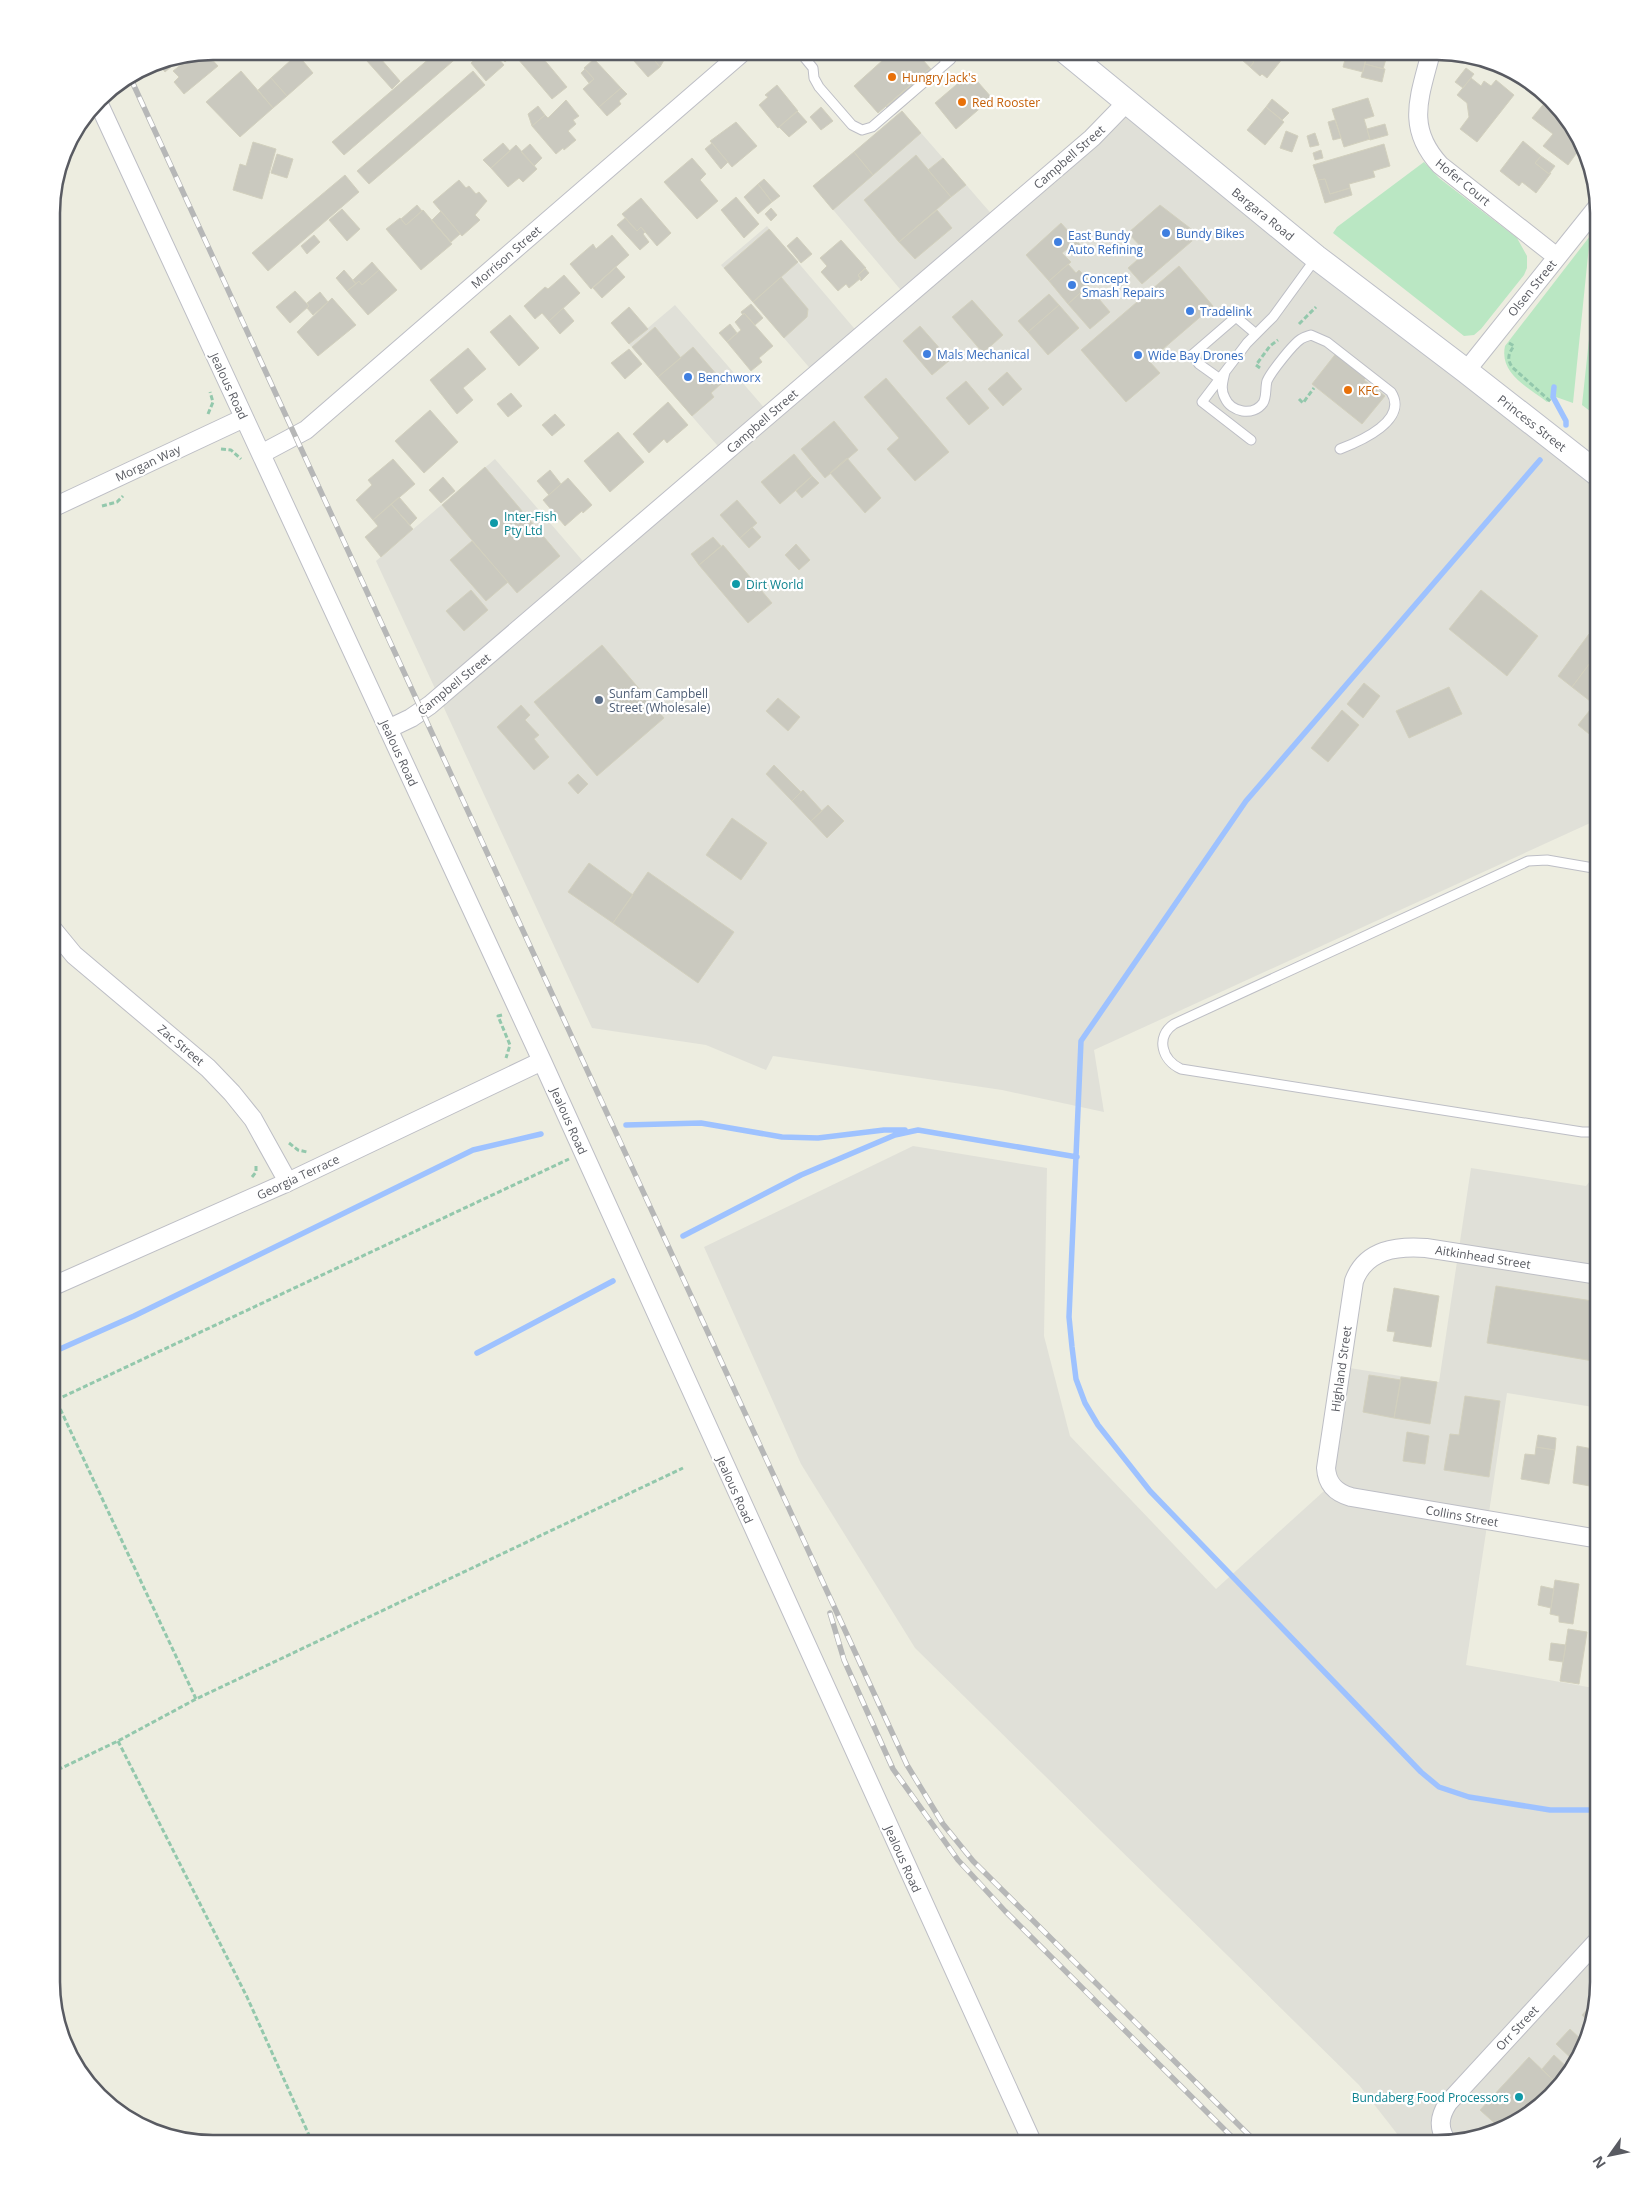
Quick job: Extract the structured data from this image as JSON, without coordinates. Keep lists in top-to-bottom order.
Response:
{
  "streets": {
    "main road": ["Bargara Road", "Princess Street"],
    "street": [
      "Campbell Street",
      "Hofer Court",
      "Morrison Street",
      "Olsen Street",
      "Jealous Road",
      "Morgan Way",
      "Zac Street",
      "Georgia Terrace",
      "Aitkinhead Street",
      "Highland Street",
      "Collins Street",
      "Orr Street"
    ]
  },
  "crossings": [
    ["Campbell Street", "Bargara Road"],
    ["Campbell Street", "Jealous Road"],
    ["Hofer Court", "Olsen Street"],
    ["Bargara Road", "Olsen Street"],
    ["Bargara Road", "Princess Street"],
    ["Morrison Street", "Jealous Road"],
    ["Olsen Street", "Princess Street"],
    ["Jealous Road", "Morgan Way"],
    ["Jealous Road", "Georgia Terrace"],
    ["Zac Street", "Georgia Terrace"],
    ["Aitkinhead Street", "Highland Street"],
    ["Highland Street", "Collins Street"]
  ],
  "places": [
    "Hungry Jack's",
    "Red Rooster",
    "Bundy Bikes",
    "East Bundy Auto Refining",
    "Concept Smash Repairs",
    "Tradelink",
    "Mals Mechanical",
    "Wide Bay Drones",
    "Benchworx",
    "KFC",
    "Inter-Fish Pty Ltd",
    "Dirt World",
    "Sunfam Campbell Street (Wholesale)",
    "Bundaberg Food Processors"
  ],
  "north": "bottom left"
}
